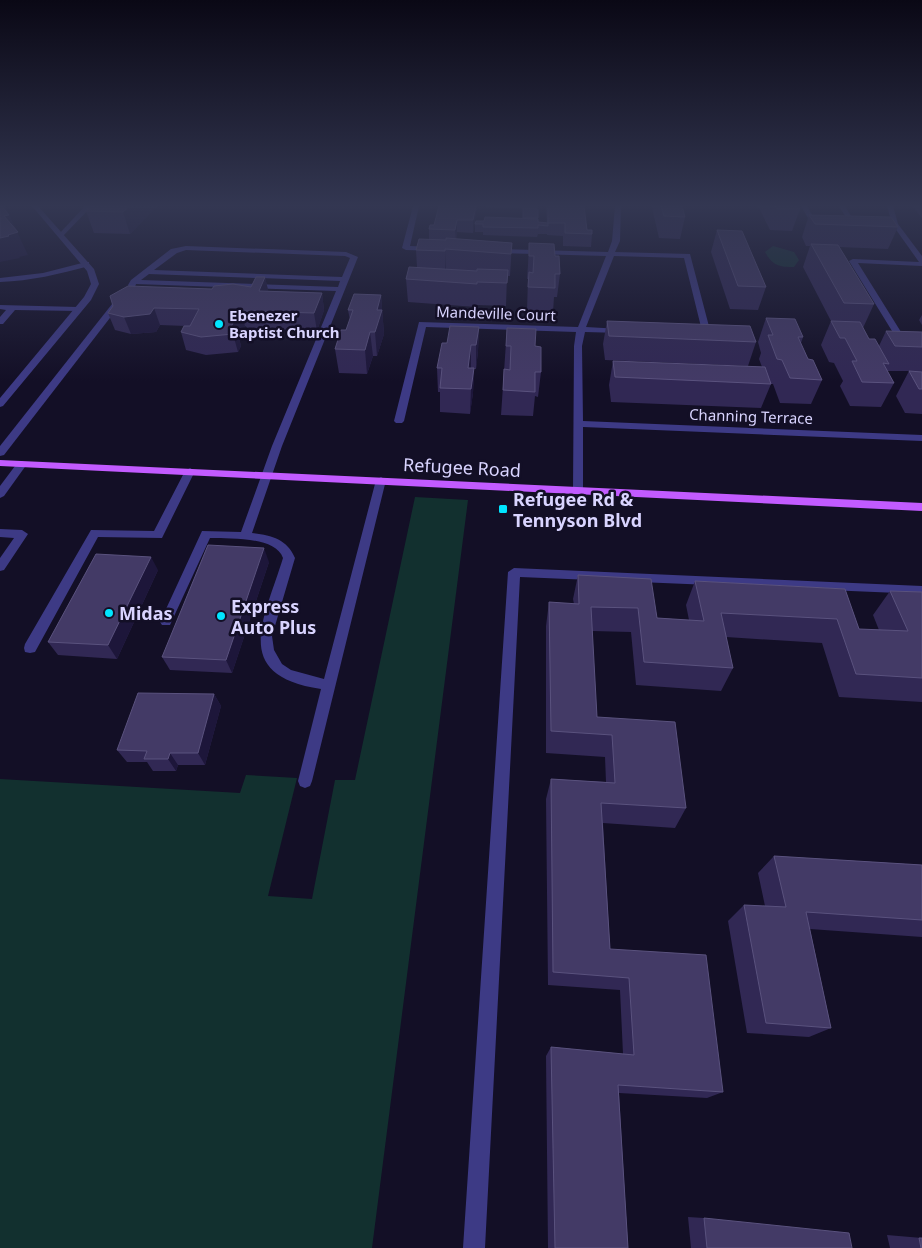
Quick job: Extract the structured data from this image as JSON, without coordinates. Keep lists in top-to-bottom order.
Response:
{
  "streets": {
    "main road": ["Refugee Road"],
    "street": ["Mandeville Court", "Channing Terrace"]
  },
  "places": {
    "other": ["Ebenezer Baptist Church", "Midas", "Express Auto Plus"],
    "transit": ["Refugee Rd & Tennyson Blvd"]
  }
}
